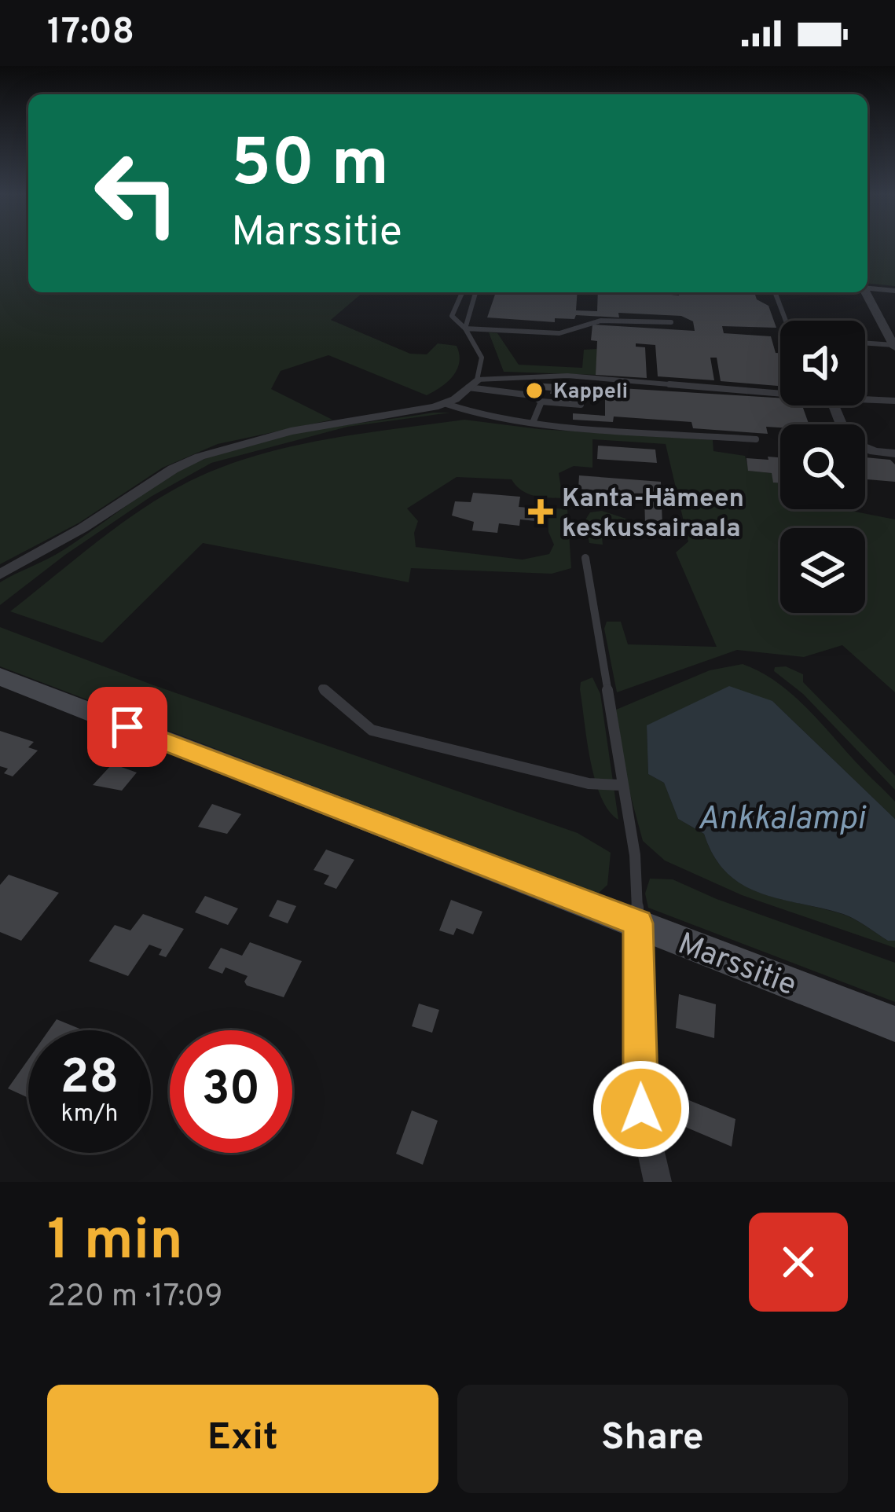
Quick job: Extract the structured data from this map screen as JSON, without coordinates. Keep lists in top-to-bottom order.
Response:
{
  "streets": {
    "main road": ["Marssitie"]
  },
  "water": ["Ankkalampi"],
  "places": {
    "other": ["Kappeli"],
    "health": ["Kanta-Hämeen keskussairaala"]
  },
  "page": {
    "status": "17:08",
    "turn": ["50 m", "Marssitie"],
    "speed": "28 km/h",
    "limit": "30",
    "heading": ["1 min", "220 m · 17:09"],
    "buttons": ["Exit", "Share"]
  }
}
